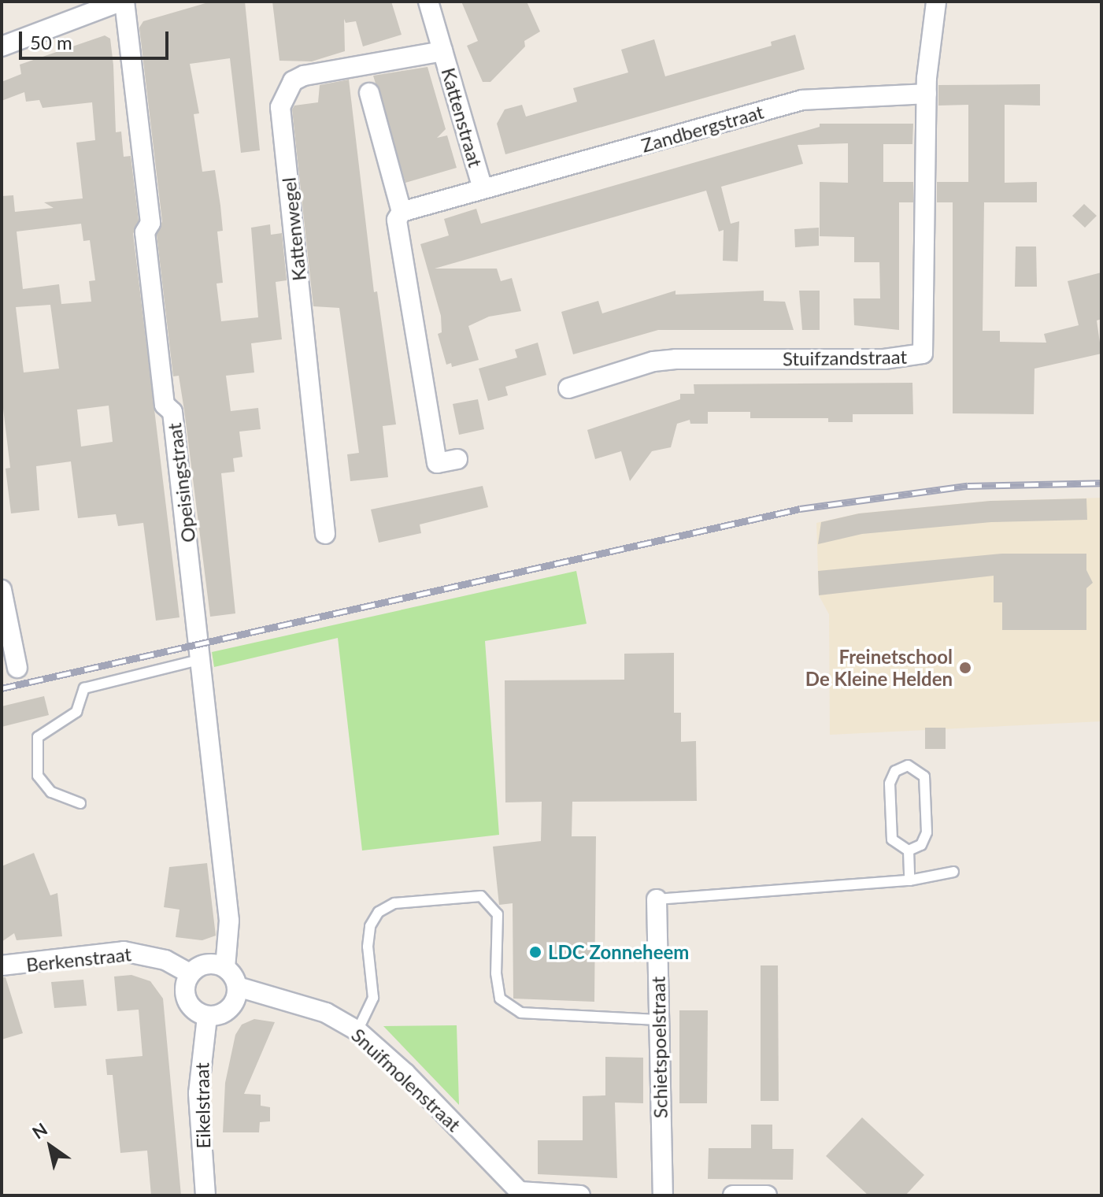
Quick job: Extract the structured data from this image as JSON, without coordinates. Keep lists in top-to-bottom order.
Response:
{
  "streets": {
    "street": [
      "Kattenstraat",
      "Zandbergstraat",
      "Kattenwegel",
      "Stuifzandstraat",
      "Opeisingstraat",
      "Berkenstraat",
      "Schietspoelstraat",
      "Snuifmolenstraat",
      "Eikelstraat"
    ]
  },
  "crossings": [
    ["Kattenstraat", "Zandbergstraat"],
    ["Kattenstraat", "Kattenwegel"],
    ["Zandbergstraat", "Stuifzandstraat"],
    ["Opeisingstraat", "Berkenstraat"],
    ["Opeisingstraat", "Snuifmolenstraat"],
    ["Opeisingstraat", "Eikelstraat"],
    ["Berkenstraat", "Snuifmolenstraat"],
    ["Berkenstraat", "Eikelstraat"],
    ["Snuifmolenstraat", "Eikelstraat"]
  ],
  "places": ["Freinetschool De Kleine Helden", "LDC Zonneheem"],
  "scale_bar": "50 m",
  "north": "top left"
}
